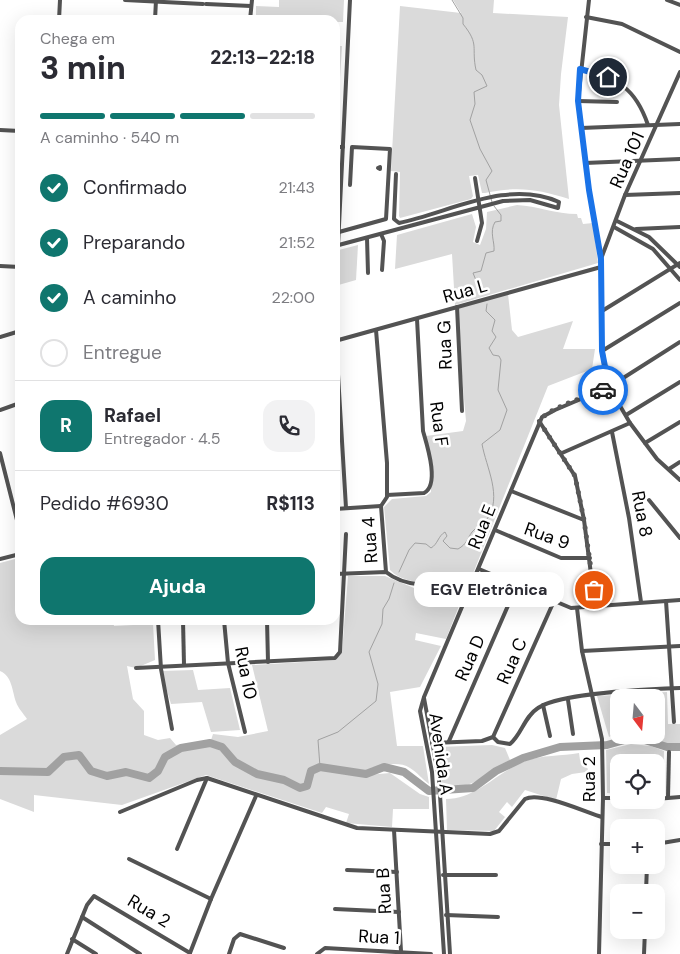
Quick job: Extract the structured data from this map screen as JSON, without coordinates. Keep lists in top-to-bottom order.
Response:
{
  "streets": {
    "street": [
      "Rua 101",
      "Rua L",
      "Rua G",
      "Rua F",
      "Rua 8",
      "Rua E",
      "Rua 9",
      "Rua 4",
      "Rua D",
      "Rua C",
      "Rua 10",
      "Avenida A",
      "Rua 2",
      "Rua B",
      "Rua 1"
    ]
  },
  "crossings": [
    ["Rua L", "Rua G"],
    ["Rua L", "Rua F"],
    ["Rua E", "Rua 9"],
    ["Rua E", "Avenida A"],
    ["Rua B", "Rua 1"]
  ],
  "places": ["EGV Eletrônica"],
  "north": "bottom",
  "page": {
    "heading": ["3 min", "Chega em", "22:13–22:18"],
    "panel": [
      "Rafael",
      "Entregador · 4.5",
      "Pedido #6930",
      "R$113"
    ],
    "bar": "A caminho · 540 m",
    "list": [
      ["Confirmado", "21:43"],
      ["Preparando", "21:52"],
      ["A caminho", "22:00"],
      "Entregue"
    ],
    "round": "R",
    "buttons": "Ajuda",
    "bubble": "EGV Eletrônica",
    "map_buttons": ["+", "−"]
  }
}
